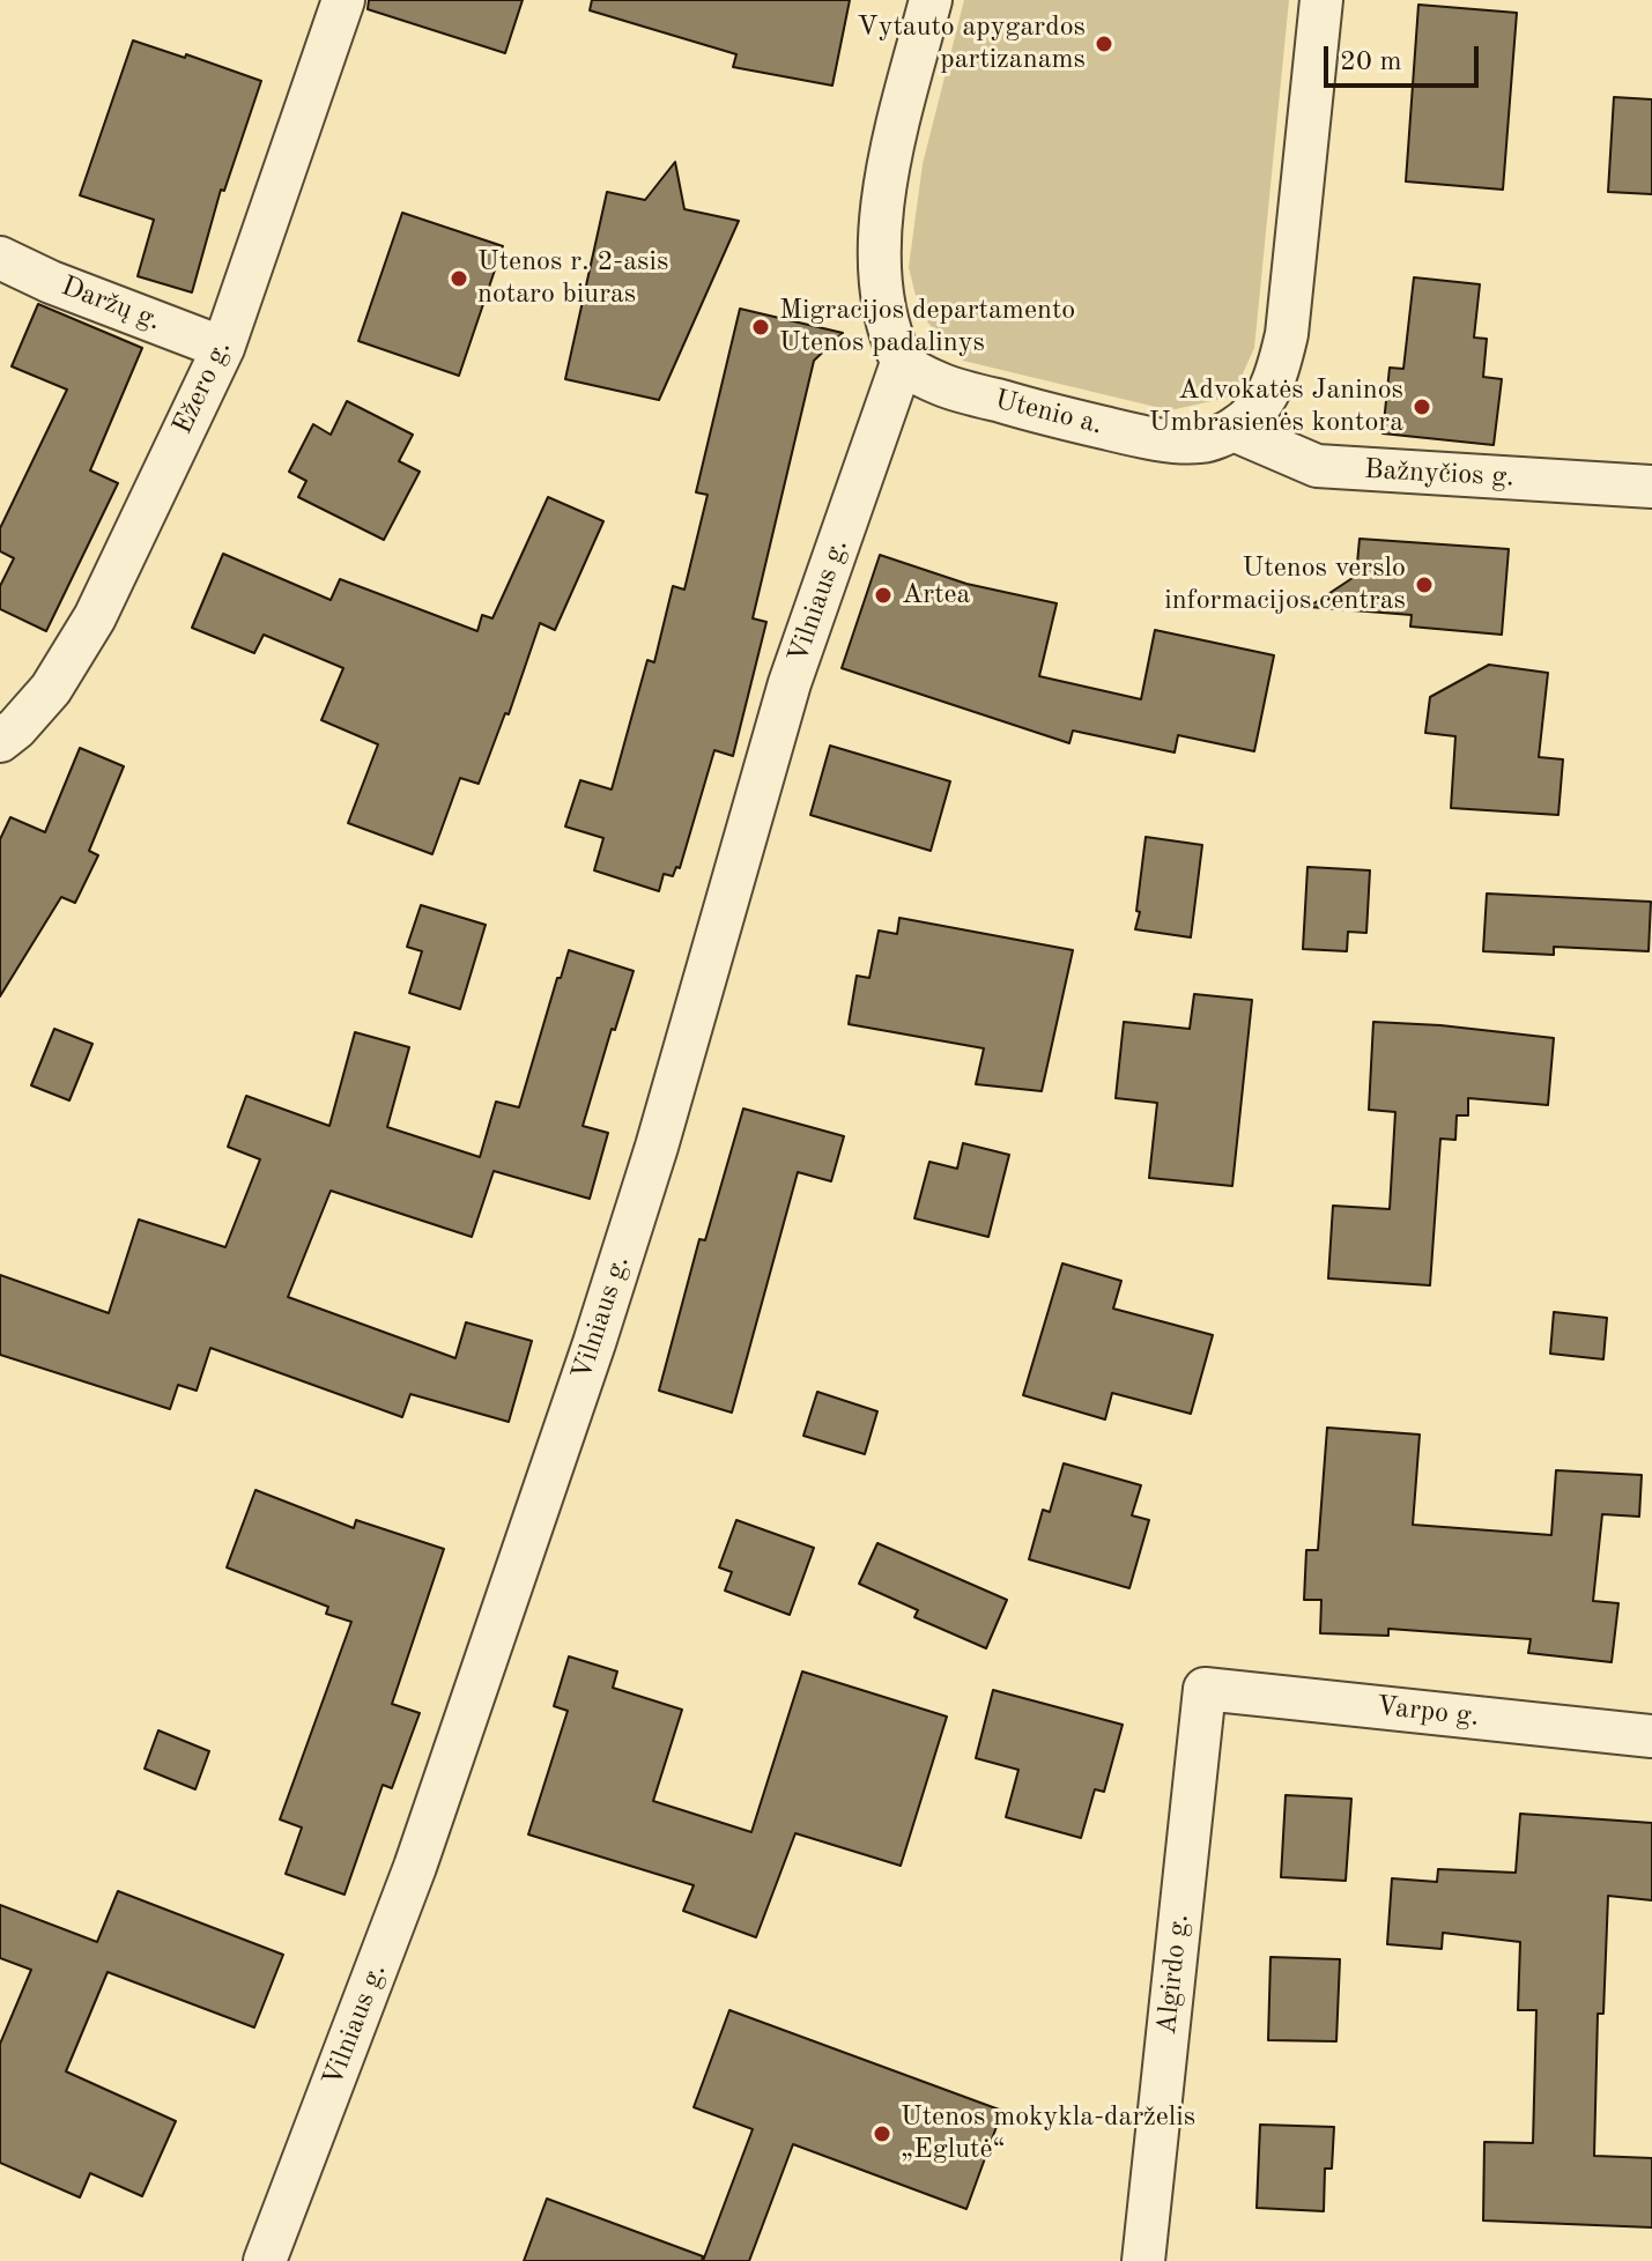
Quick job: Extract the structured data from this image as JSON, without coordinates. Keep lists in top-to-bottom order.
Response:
{
  "streets": {
    "street": [
      "Daržų g.",
      "Ežero g.",
      "Utenio a.",
      "Bažnyčios g.",
      "Vilniaus g.",
      "Varpo g.",
      "Algirdo g."
    ]
  },
  "crossings": [
    ["Daržų g.", "Ežero g."],
    ["Utenio a.", "Bažnyčios g."],
    ["Utenio a.", "Vilniaus g."],
    ["Varpo g.", "Algirdo g."]
  ],
  "places": [
    "Vytauto apygardos partizanams",
    "Utenos r. 2-asis notaro biuras",
    "Migracijos departamento Utenos padalinys",
    "Advokatės Janinos Umbrasienės kontora",
    "Utenos verslo informacijos centras",
    "Artea",
    "Utenos mokykla-darželis „Eglutė“"
  ],
  "scale_bar": "20 m"
}
